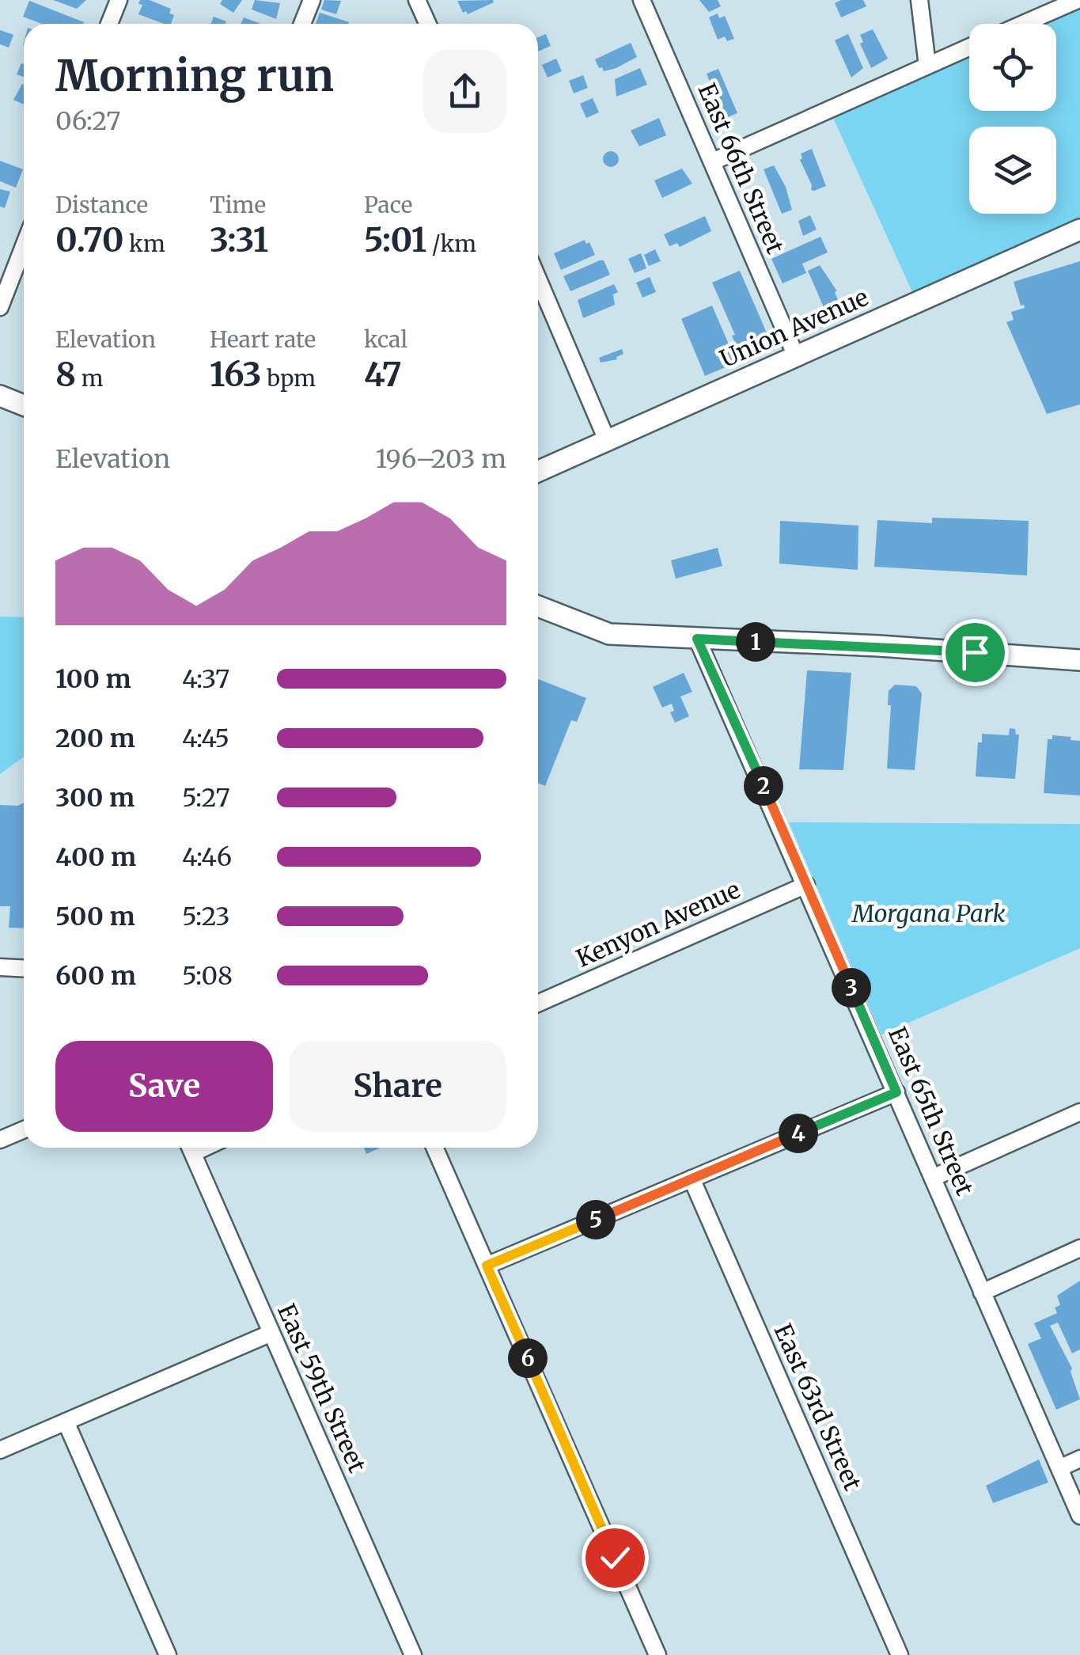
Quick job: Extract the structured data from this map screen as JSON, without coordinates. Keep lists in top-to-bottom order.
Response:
{
  "streets": {
    "main road": ["Union Avenue"],
    "street": [
      "East 66th Street",
      "Kenyon Avenue",
      "East 65th Street",
      "East 59th Street",
      "East 63rd Street"
    ]
  },
  "crossings": [
    ["East 66th Street", "Union Avenue"],
    ["Kenyon Avenue", "East 65th Street"]
  ],
  "parks": ["Morgana Park"],
  "page": {
    "heading": ["Morning run", "06:27"],
    "stats": [
      ["Distance", "0.70 km"],
      ["Time", "3:31"],
      ["Pace", "5:01 /km"],
      ["Elevation", "8 m"],
      ["Heart rate", "163 bpm"],
      ["kcal", "47"]
    ],
    "chart": ["Elevation", "196–203 m"],
    "pins": [
      "1",
      "2",
      "3",
      "4",
      "5",
      "6"
    ],
    "list": [
      {
        "name": "100 m",
        "note": "4:37"
      },
      {
        "name": "200 m",
        "note": "4:45"
      },
      {
        "name": "300 m",
        "note": "5:27"
      },
      {
        "name": "400 m",
        "note": "4:46"
      },
      {
        "name": "500 m",
        "note": "5:23"
      },
      {
        "name": "600 m",
        "note": "5:08"
      }
    ],
    "buttons": ["Save", "Share"]
  }
}
